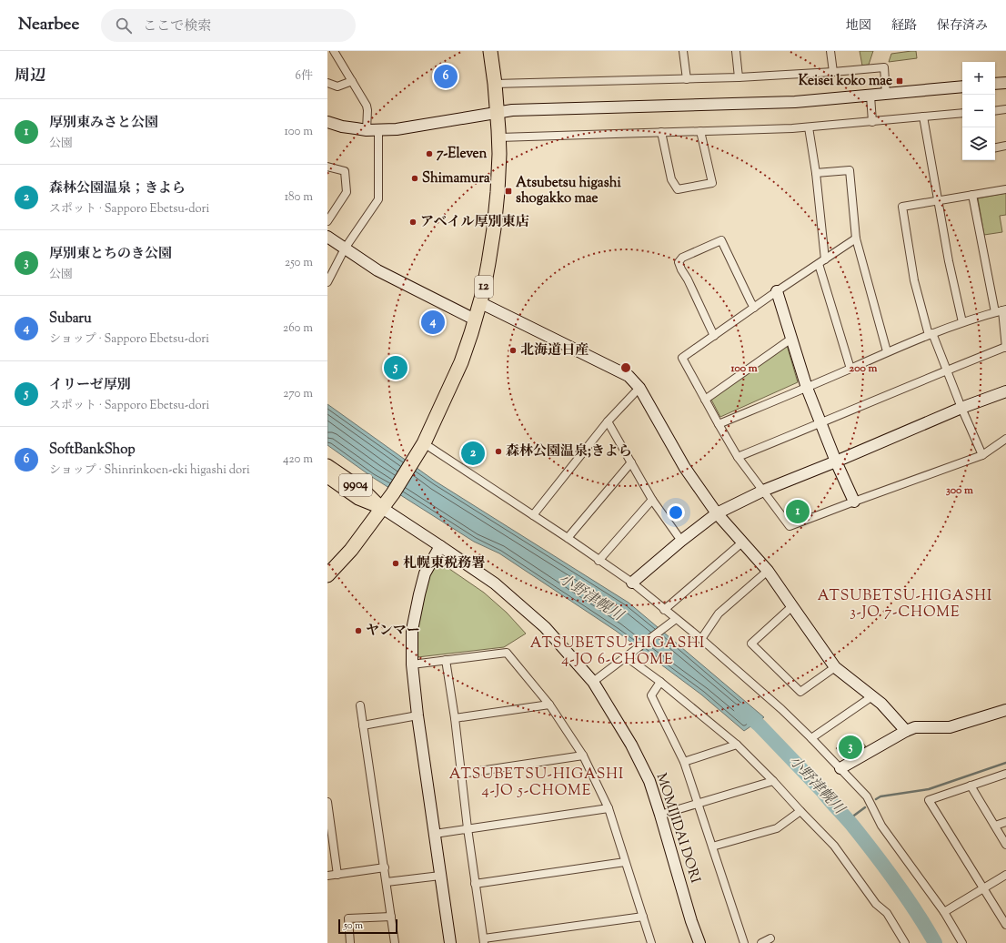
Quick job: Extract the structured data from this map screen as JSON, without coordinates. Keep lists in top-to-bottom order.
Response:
{
  "streets": {
    "highway": ["12"],
    "main road": ["9904"],
    "street": ["MOMIJIDAI DORI"]
  },
  "crossings": [
    ["12", "9904"],
    ["12", "MOMIJIDAI DORI"],
    ["9904", "MOMIJIDAI DORI"]
  ],
  "districts": ["ATSUBETSU-HIGASHI 3-JO 7-CHOME", "ATSUBETSU-HIGASHI 4-JO 6-CHOME", "ATSUBETSU-HIGASHI 4-JO 5-CHOME"],
  "water": ["小野津幌川"],
  "places": {
    "transit": ["Keisei koko mae", "Atsubetsu higashi shogakko mae"],
    "other": [
      "7-Eleven",
      "Shimamura",
      "アベイル厚別東店",
      "北海道日産",
      "森林公園温泉;きよら",
      "札幌東税務署",
      "ヤンマー"
    ]
  },
  "scale_bar": "50 m",
  "page": {
    "header": "Nearbee",
    "search": "ここで検索",
    "nav": ["地図", "経路", "保存済み"],
    "heading": ["周辺", "6件"],
    "map_buttons": ["+", "−"],
    "pins": [
      "6",
      "4",
      "5",
      "2",
      "1",
      "3"
    ],
    "list": [
      {
        "mark": "1",
        "name": "厚別東みさと公園",
        "note": "公園",
        "value": "100 m"
      },
      {
        "mark": "2",
        "name": "森林公園温泉；きよら",
        "note": "スポット · Sapporo Ebetsu-dori",
        "value": "180 m"
      },
      {
        "mark": "3",
        "name": "厚別東とちのき公園",
        "note": "公園",
        "value": "250 m"
      },
      {
        "mark": "4",
        "name": "Subaru",
        "note": "ショップ · Sapporo Ebetsu-dori",
        "value": "260 m"
      },
      {
        "mark": "5",
        "name": "イリーゼ厚別",
        "note": "スポット · Sapporo Ebetsu-dori",
        "value": "270 m"
      },
      {
        "mark": "6",
        "name": "SoftBankShop",
        "note": "ショップ · Shinrinkoen-eki higashi dori",
        "value": "420 m"
      }
    ],
    "scale": "50 m"
  },
  "rings": ["100 m", "200 m", "300 m"]
}
